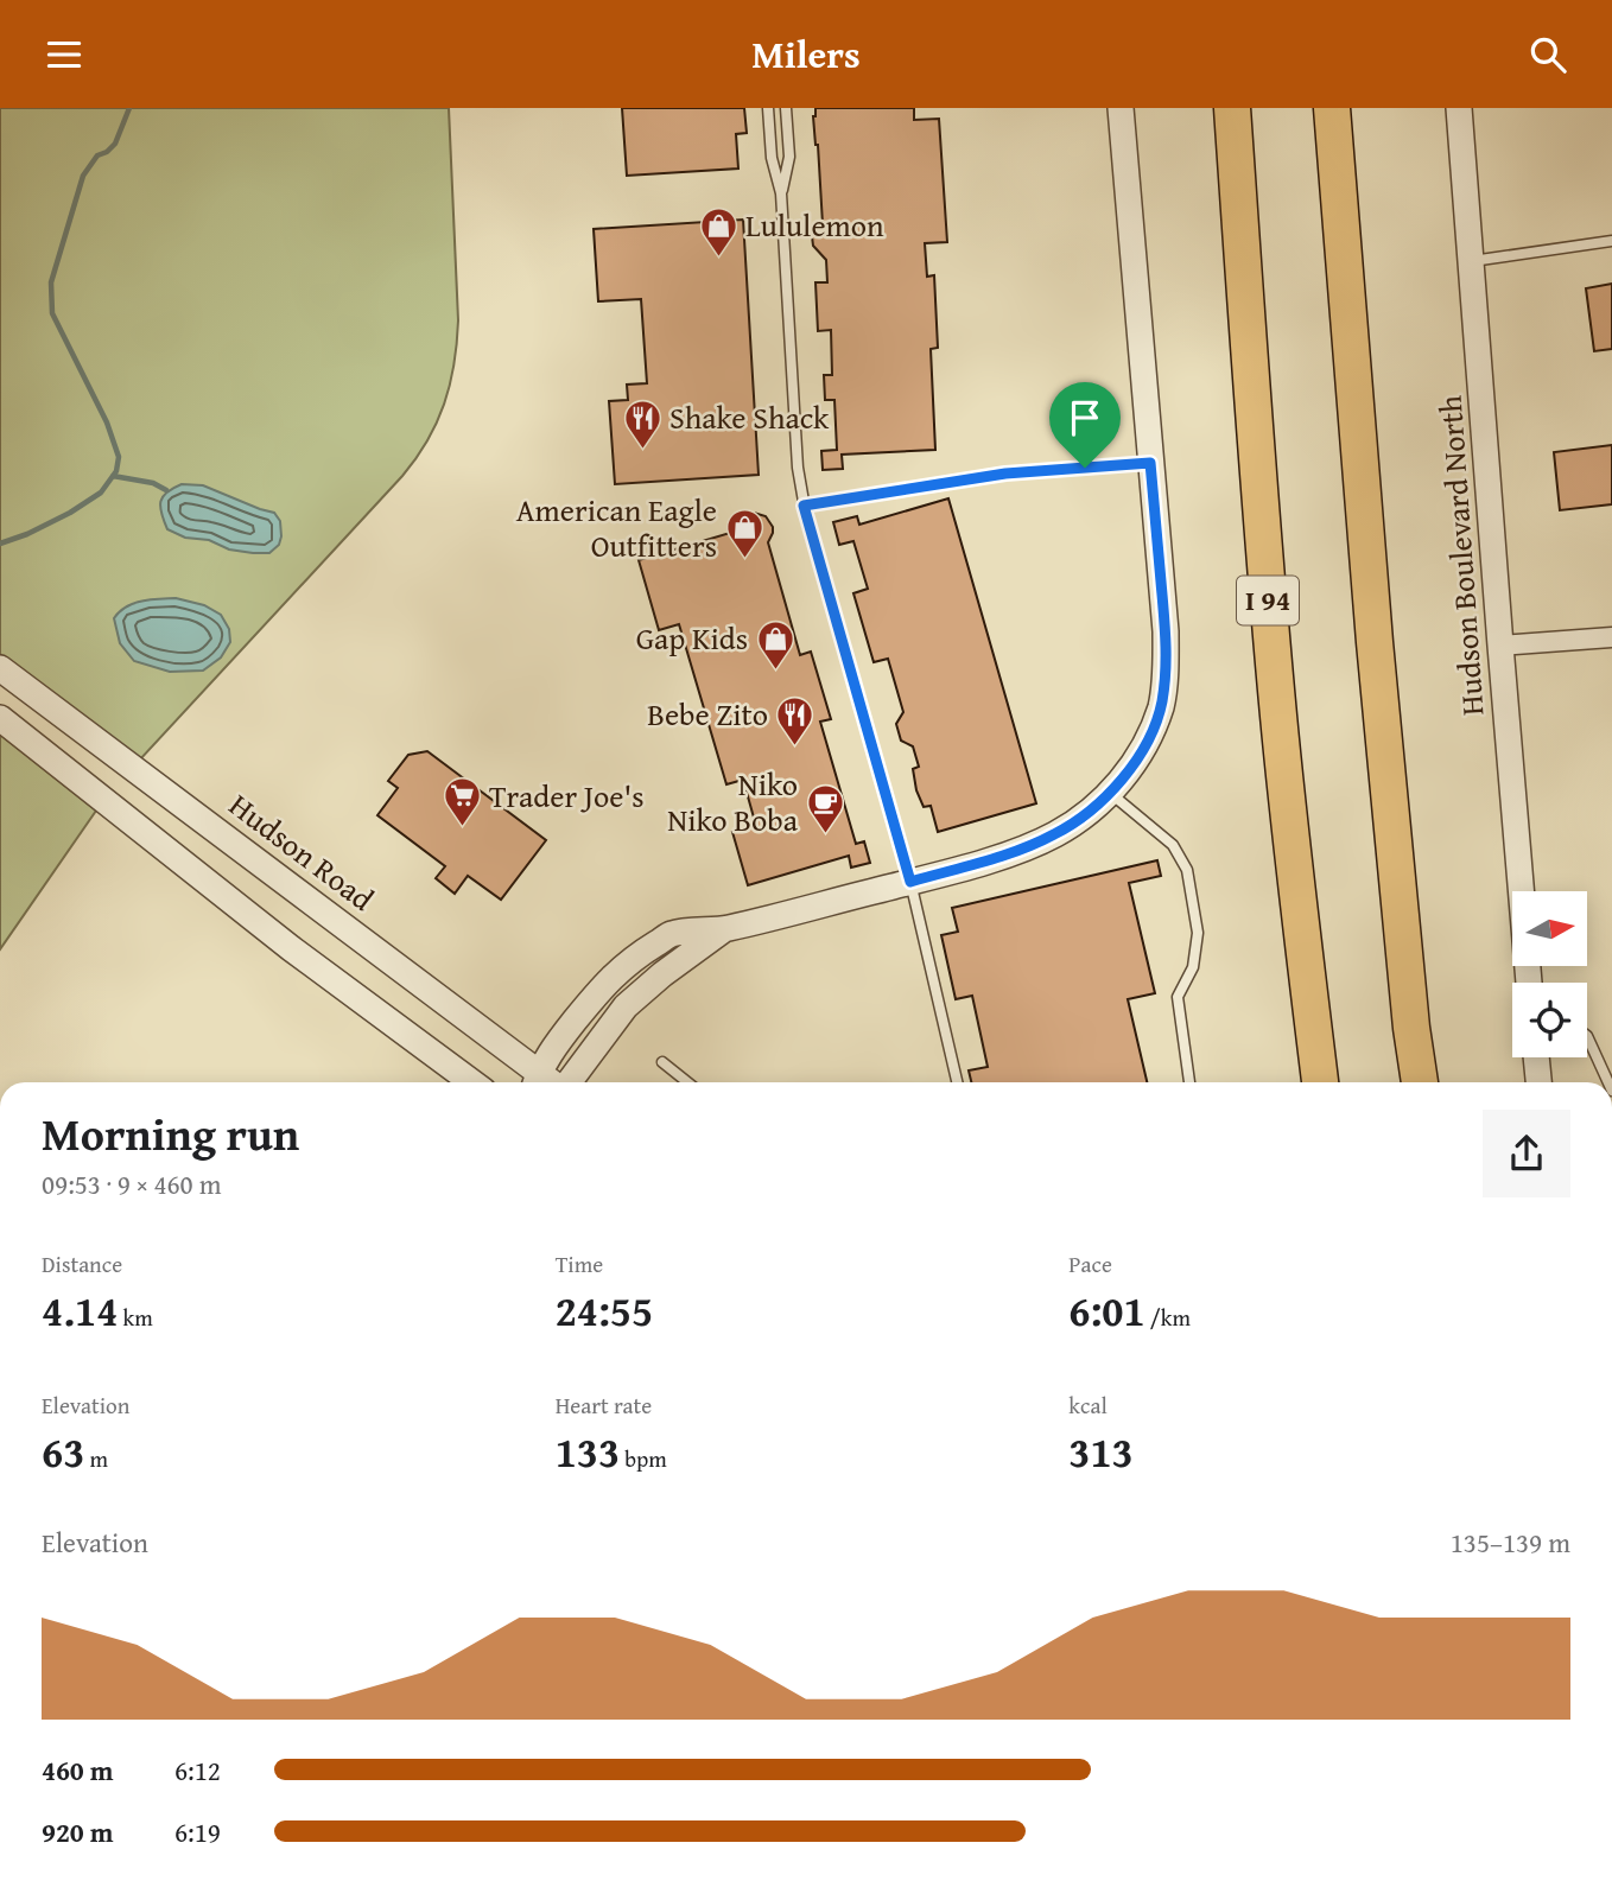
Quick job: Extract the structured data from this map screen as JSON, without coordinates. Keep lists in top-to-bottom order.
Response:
{
  "streets": {
    "highway": ["I 94"],
    "street": ["Hudson Boulevard North", "Hudson Road"]
  },
  "places": {
    "shop": ["Lululemon", "American Eagle Outfitters", "Gap Kids"],
    "restaurant": ["Shake Shack", "Bebe Zito"],
    "supermarket": ["Trader Joe's"],
    "cafe": ["Niko Niko Boba"]
  },
  "north": "right",
  "page": {
    "header": "Milers",
    "heading": ["Morning run", "09:53 · 9 × 460 m"],
    "stats": [
      ["Distance", "4.14 km"],
      ["Time", "24:55"],
      ["Pace", "6:01 /km"],
      ["Elevation", "63 m"],
      ["Heart rate", "133 bpm"],
      ["kcal", "313"]
    ],
    "chart": ["Elevation", "135–139 m"],
    "list": [
      {
        "name": "460 m",
        "note": "6:12"
      },
      {
        "name": "920 m",
        "note": "6:19"
      }
    ]
  }
}
